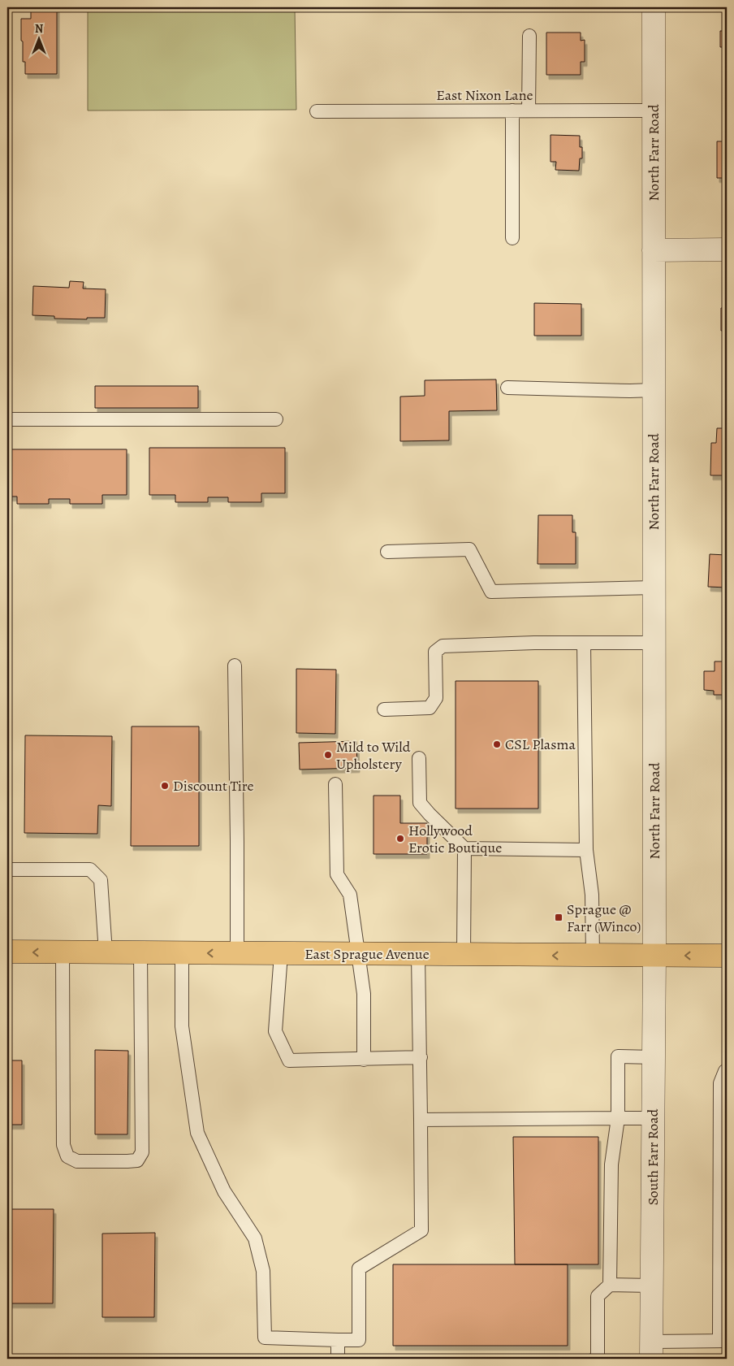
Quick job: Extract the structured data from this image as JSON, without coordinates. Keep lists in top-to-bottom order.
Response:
{
  "streets": {
    "main road": ["East Sprague Avenue"],
    "street": ["North Farr Road", "South Farr Road"],
    "lane": ["East Nixon Lane"]
  },
  "crossings": [
    ["East Nixon Lane", "North Farr Road"],
    ["North Farr Road", "East Sprague Avenue"],
    ["North Farr Road", "South Farr Road"],
    ["East Sprague Avenue", "South Farr Road"]
  ],
  "one_way": ["East Sprague Avenue"],
  "places": {
    "other": [
      "CSL Plasma",
      "Mild to Wild Upholstery",
      "Discount Tire",
      "Hollywood Erotic Boutique"
    ],
    "transit": ["Sprague @ Farr (Winco)"]
  },
  "north": "top"
}
